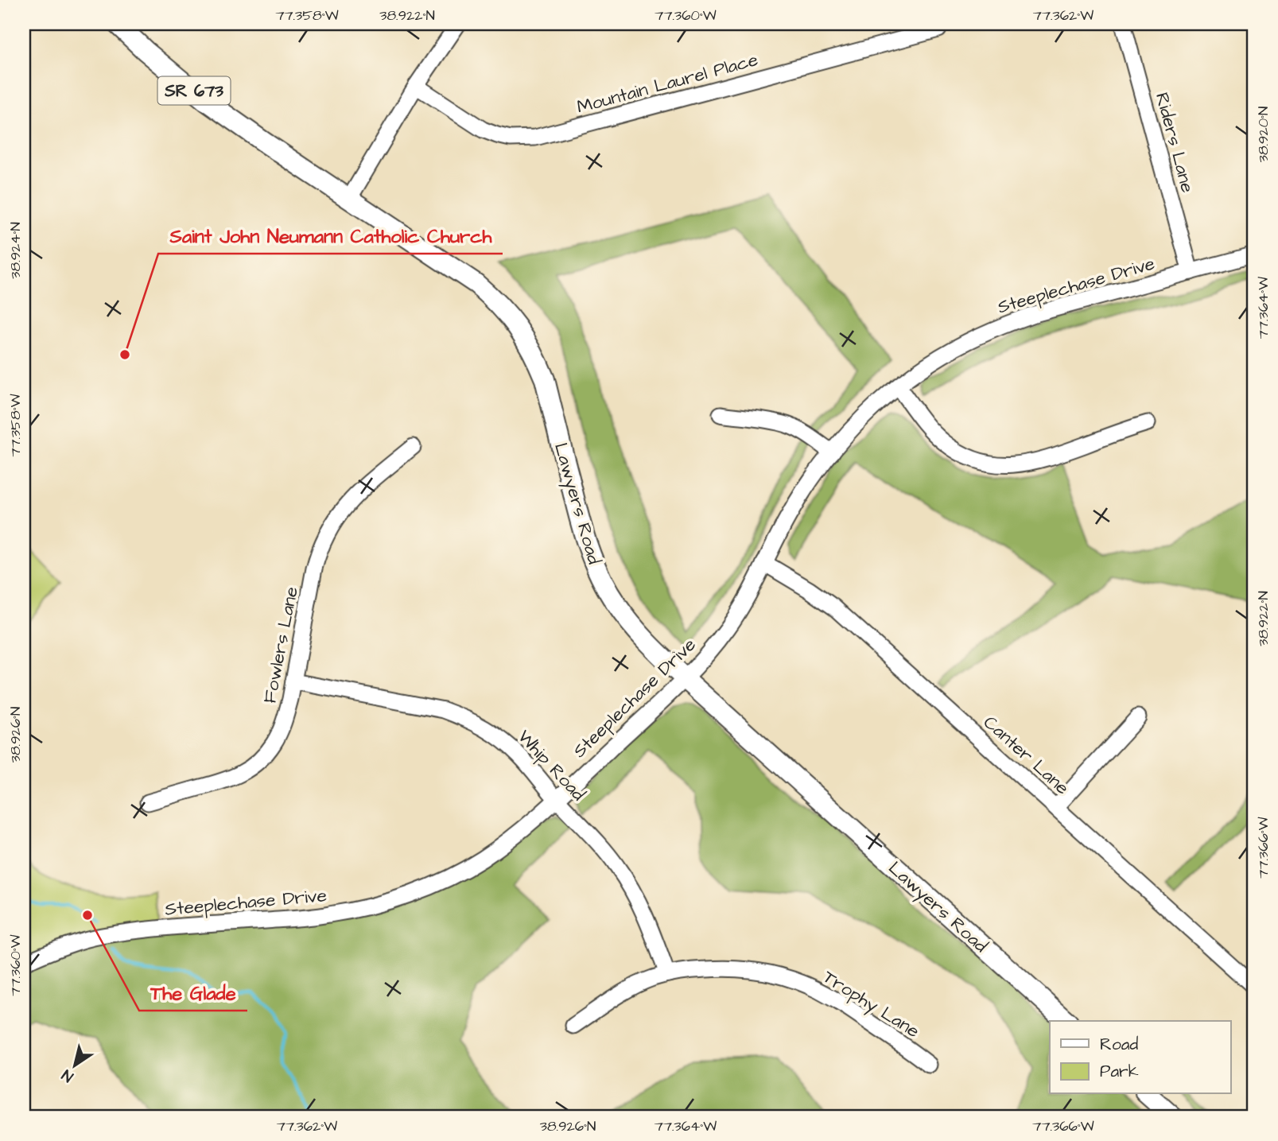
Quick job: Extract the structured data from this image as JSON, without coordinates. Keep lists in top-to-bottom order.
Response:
{
  "streets": {
    "main road": ["SR 673", "Lawyers Road"],
    "street": [
      "Mountain Laurel Place",
      "Riders Lane",
      "Steeplechase Drive",
      "Fowlers Lane",
      "Canter Lane",
      "Whip Road",
      "Trophy Lane"
    ]
  },
  "crossings": [
    ["Riders Lane", "Steeplechase Drive"],
    ["Steeplechase Drive", "Lawyers Road"],
    ["Steeplechase Drive", "Canter Lane"],
    ["Steeplechase Drive", "Whip Road"],
    ["Fowlers Lane", "Whip Road"],
    ["Whip Road", "Trophy Lane"]
  ],
  "places": ["Saint John Neumann Catholic Church", "The Glade"],
  "legend": ["Road", "Park"],
  "north": "bottom left",
  "coordinates": [
    "77.358°W",
    "38.922°N",
    "77.360°W",
    "77.362°W",
    "38.920°N",
    "38.924°N",
    "77.364°W",
    "38.926°N",
    "77.366°W"
  ]
}
